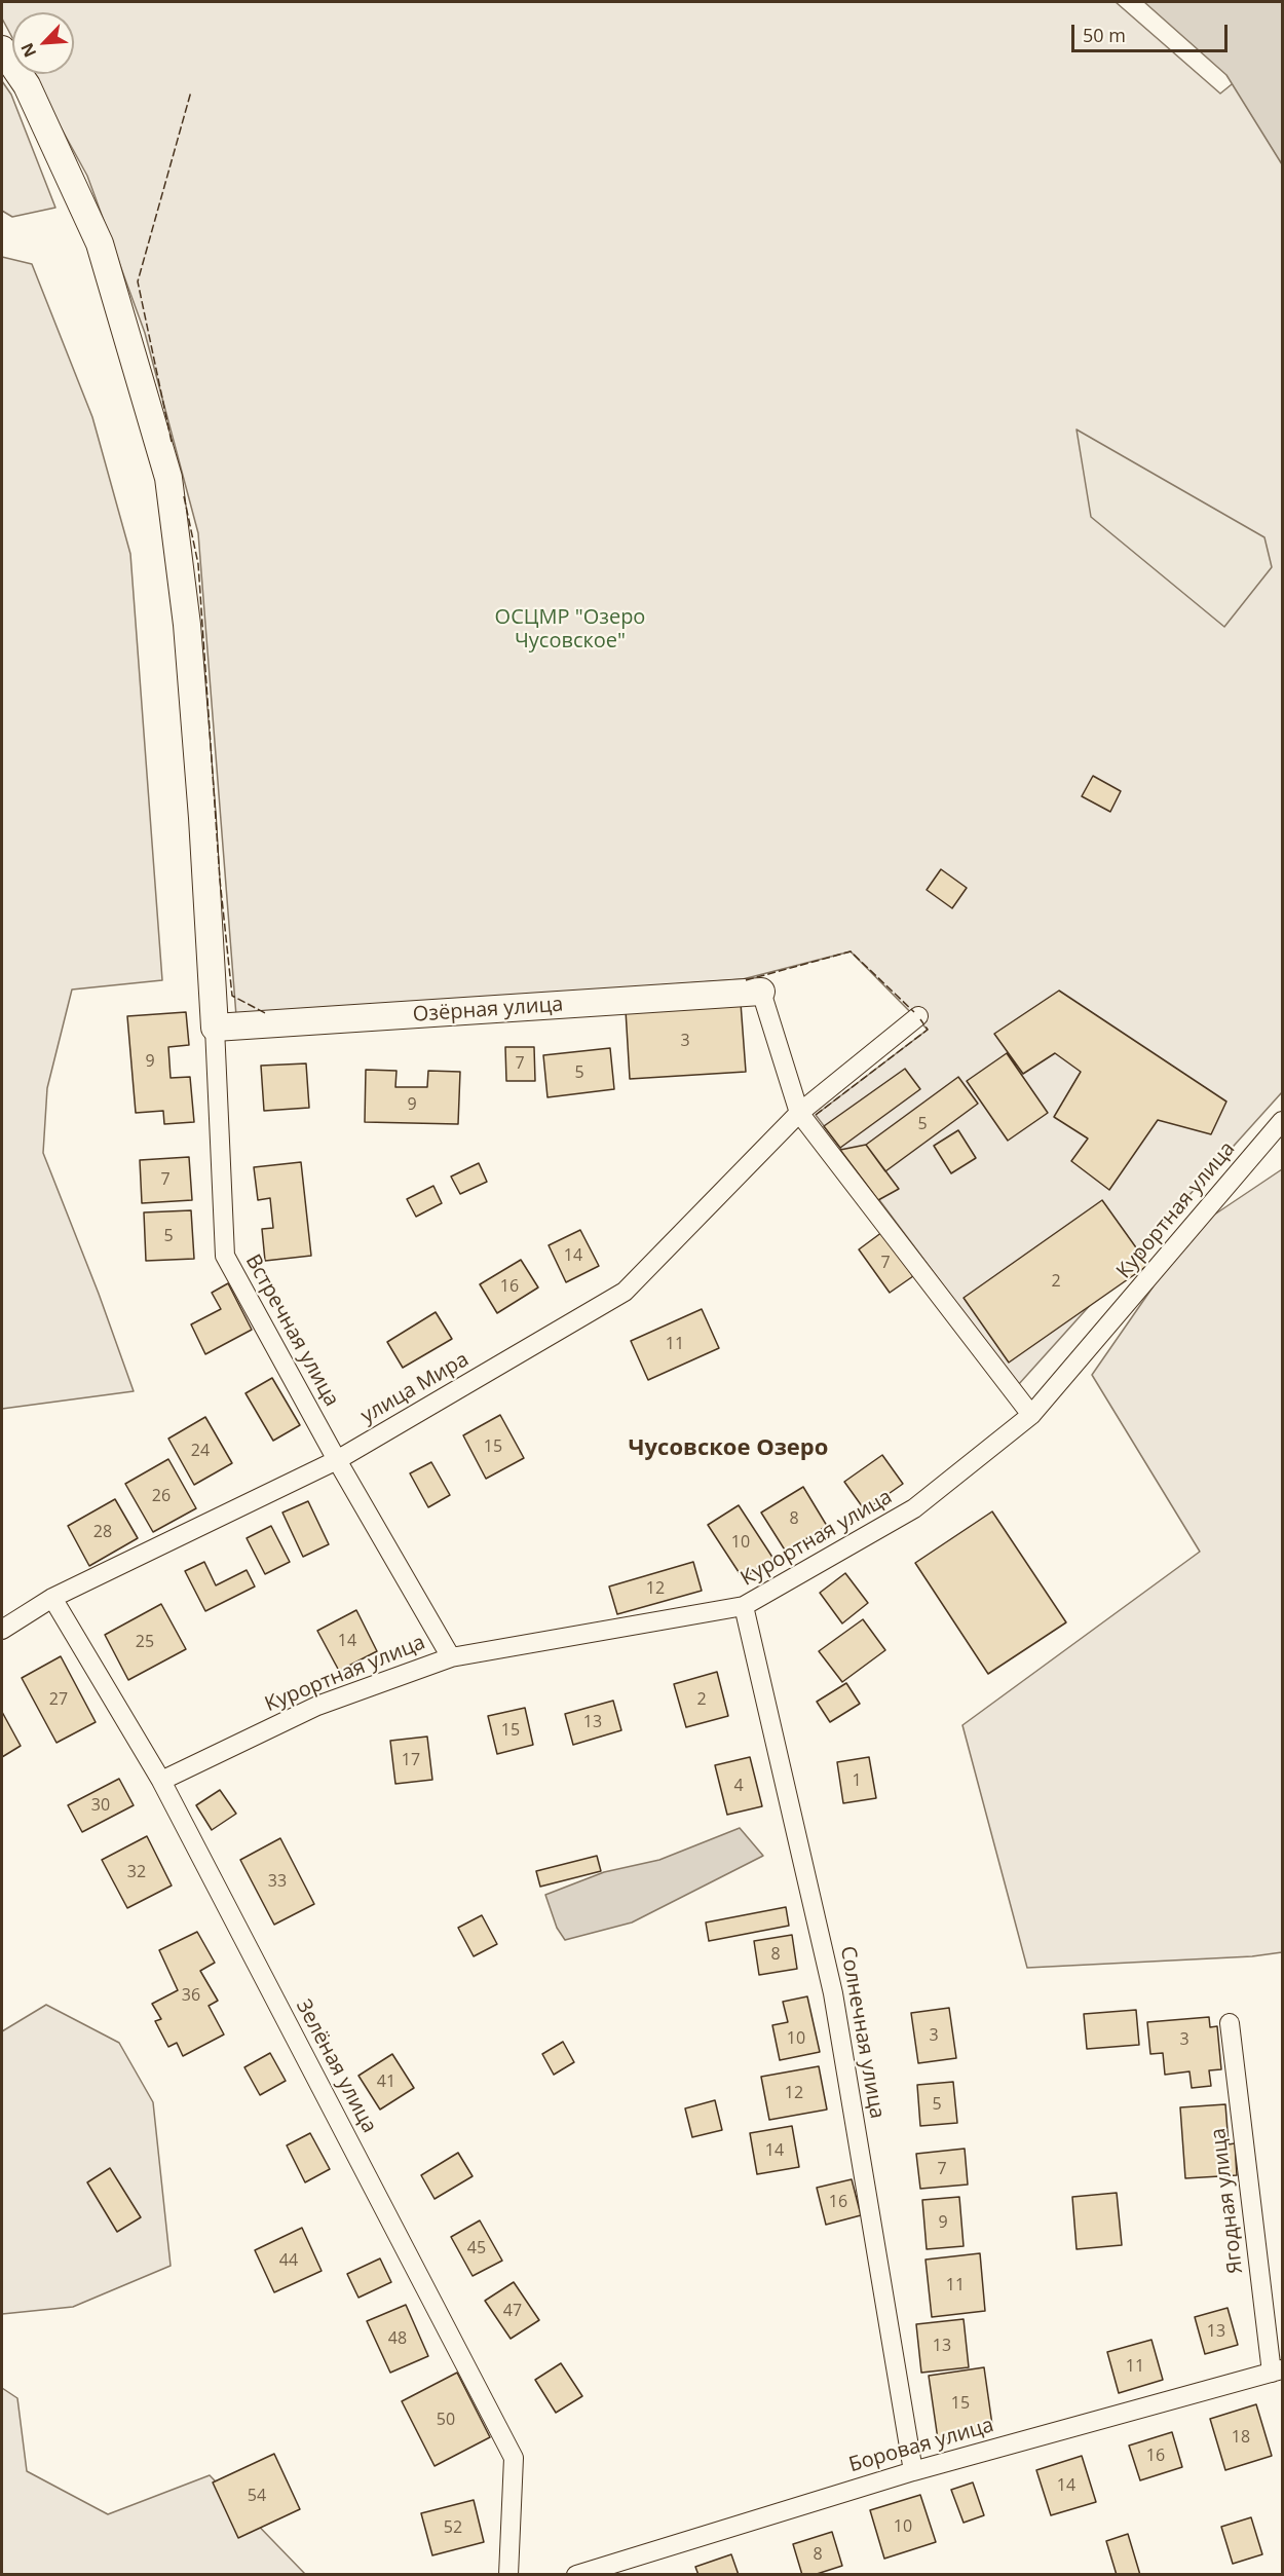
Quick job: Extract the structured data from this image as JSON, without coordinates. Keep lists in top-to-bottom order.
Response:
{
  "streets": {
    "street": [
      "Озёрная улица",
      "Курортная улица",
      "Встречная улица",
      "улица Мира",
      "Солнечная улица",
      "Зелёная улица",
      "Ягодная улица",
      "Боровая улица"
    ]
  },
  "crossings": [
    ["Озёрная улица", "Встречная улица"],
    ["Курортная улица", "Встречная улица"],
    ["Курортная улица", "Солнечная улица"],
    ["Курортная улица", "Зелёная улица"],
    ["Встречная улица", "улица Мира"],
    ["улица Мира", "Зелёная улица"],
    ["Солнечная улица", "Боровая улица"],
    ["Ягодная улица", "Боровая улица"]
  ],
  "districts": ["Чусовское Озеро"],
  "parks": ["ОСЦМР \"Озеро Чусовское\""],
  "house_numbers": [
    "3",
    "9",
    "7",
    "5",
    "9",
    "5",
    "7",
    "5",
    "14",
    "7",
    "2",
    "16",
    "11",
    "15",
    "24",
    "26",
    "8",
    "28",
    "10",
    "12",
    "14",
    "25",
    "27",
    "2",
    "13",
    "15",
    "17",
    "1",
    "4",
    "30",
    "32",
    "33",
    "8",
    "36",
    "3",
    "10",
    "3",
    "41",
    "12",
    "5",
    "14",
    "7",
    "16",
    "9",
    "45",
    "44",
    "11",
    "47",
    "13",
    "48",
    "13",
    "11",
    "15",
    "50",
    "18",
    "16",
    "14",
    "54",
    "10",
    "52",
    "8"
  ],
  "scale_bar": "50 m",
  "north": "bottom left"
}
